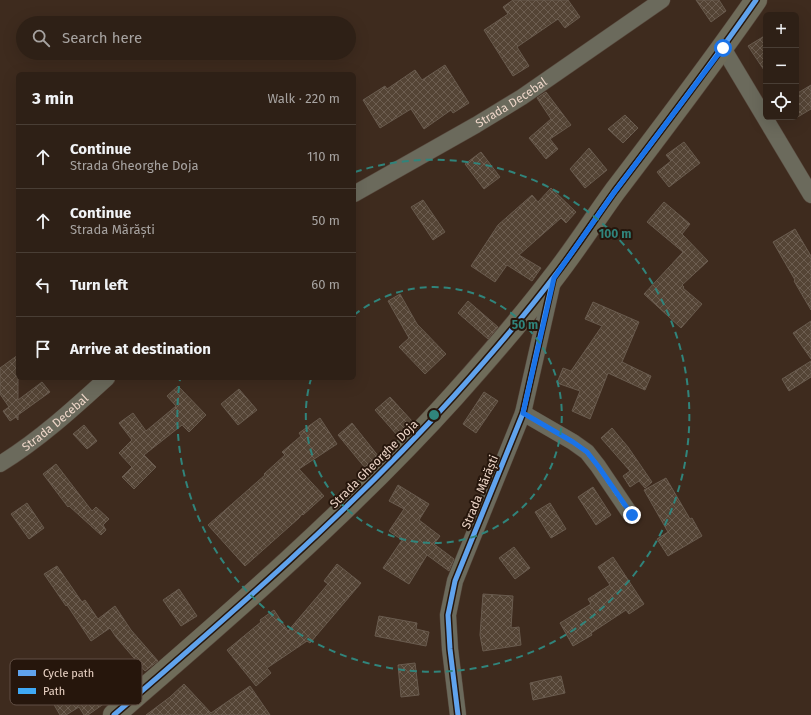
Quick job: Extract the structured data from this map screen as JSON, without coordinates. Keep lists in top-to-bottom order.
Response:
{
  "streets": {
    "street": ["Strada Decebal", "Strada Gheorghe Doja", "Strada Mărăști"]
  },
  "crossings": [
    ["Strada Gheorghe Doja", "Strada Mărăști"]
  ],
  "legend": ["Cycle path", "Path"],
  "page": {
    "map_buttons": ["+", "−"],
    "search": "Search here",
    "heading": ["3 min", "Walk · 220 m"],
    "list": [
      ["Continue", "Strada Gheorghe Doja", "110 m"],
      ["Continue", "Strada Mărăști", "50 m"],
      ["Turn left", "60 m"],
      "Arrive at destination"
    ]
  },
  "rings": ["100 m", "50 m"]
}
